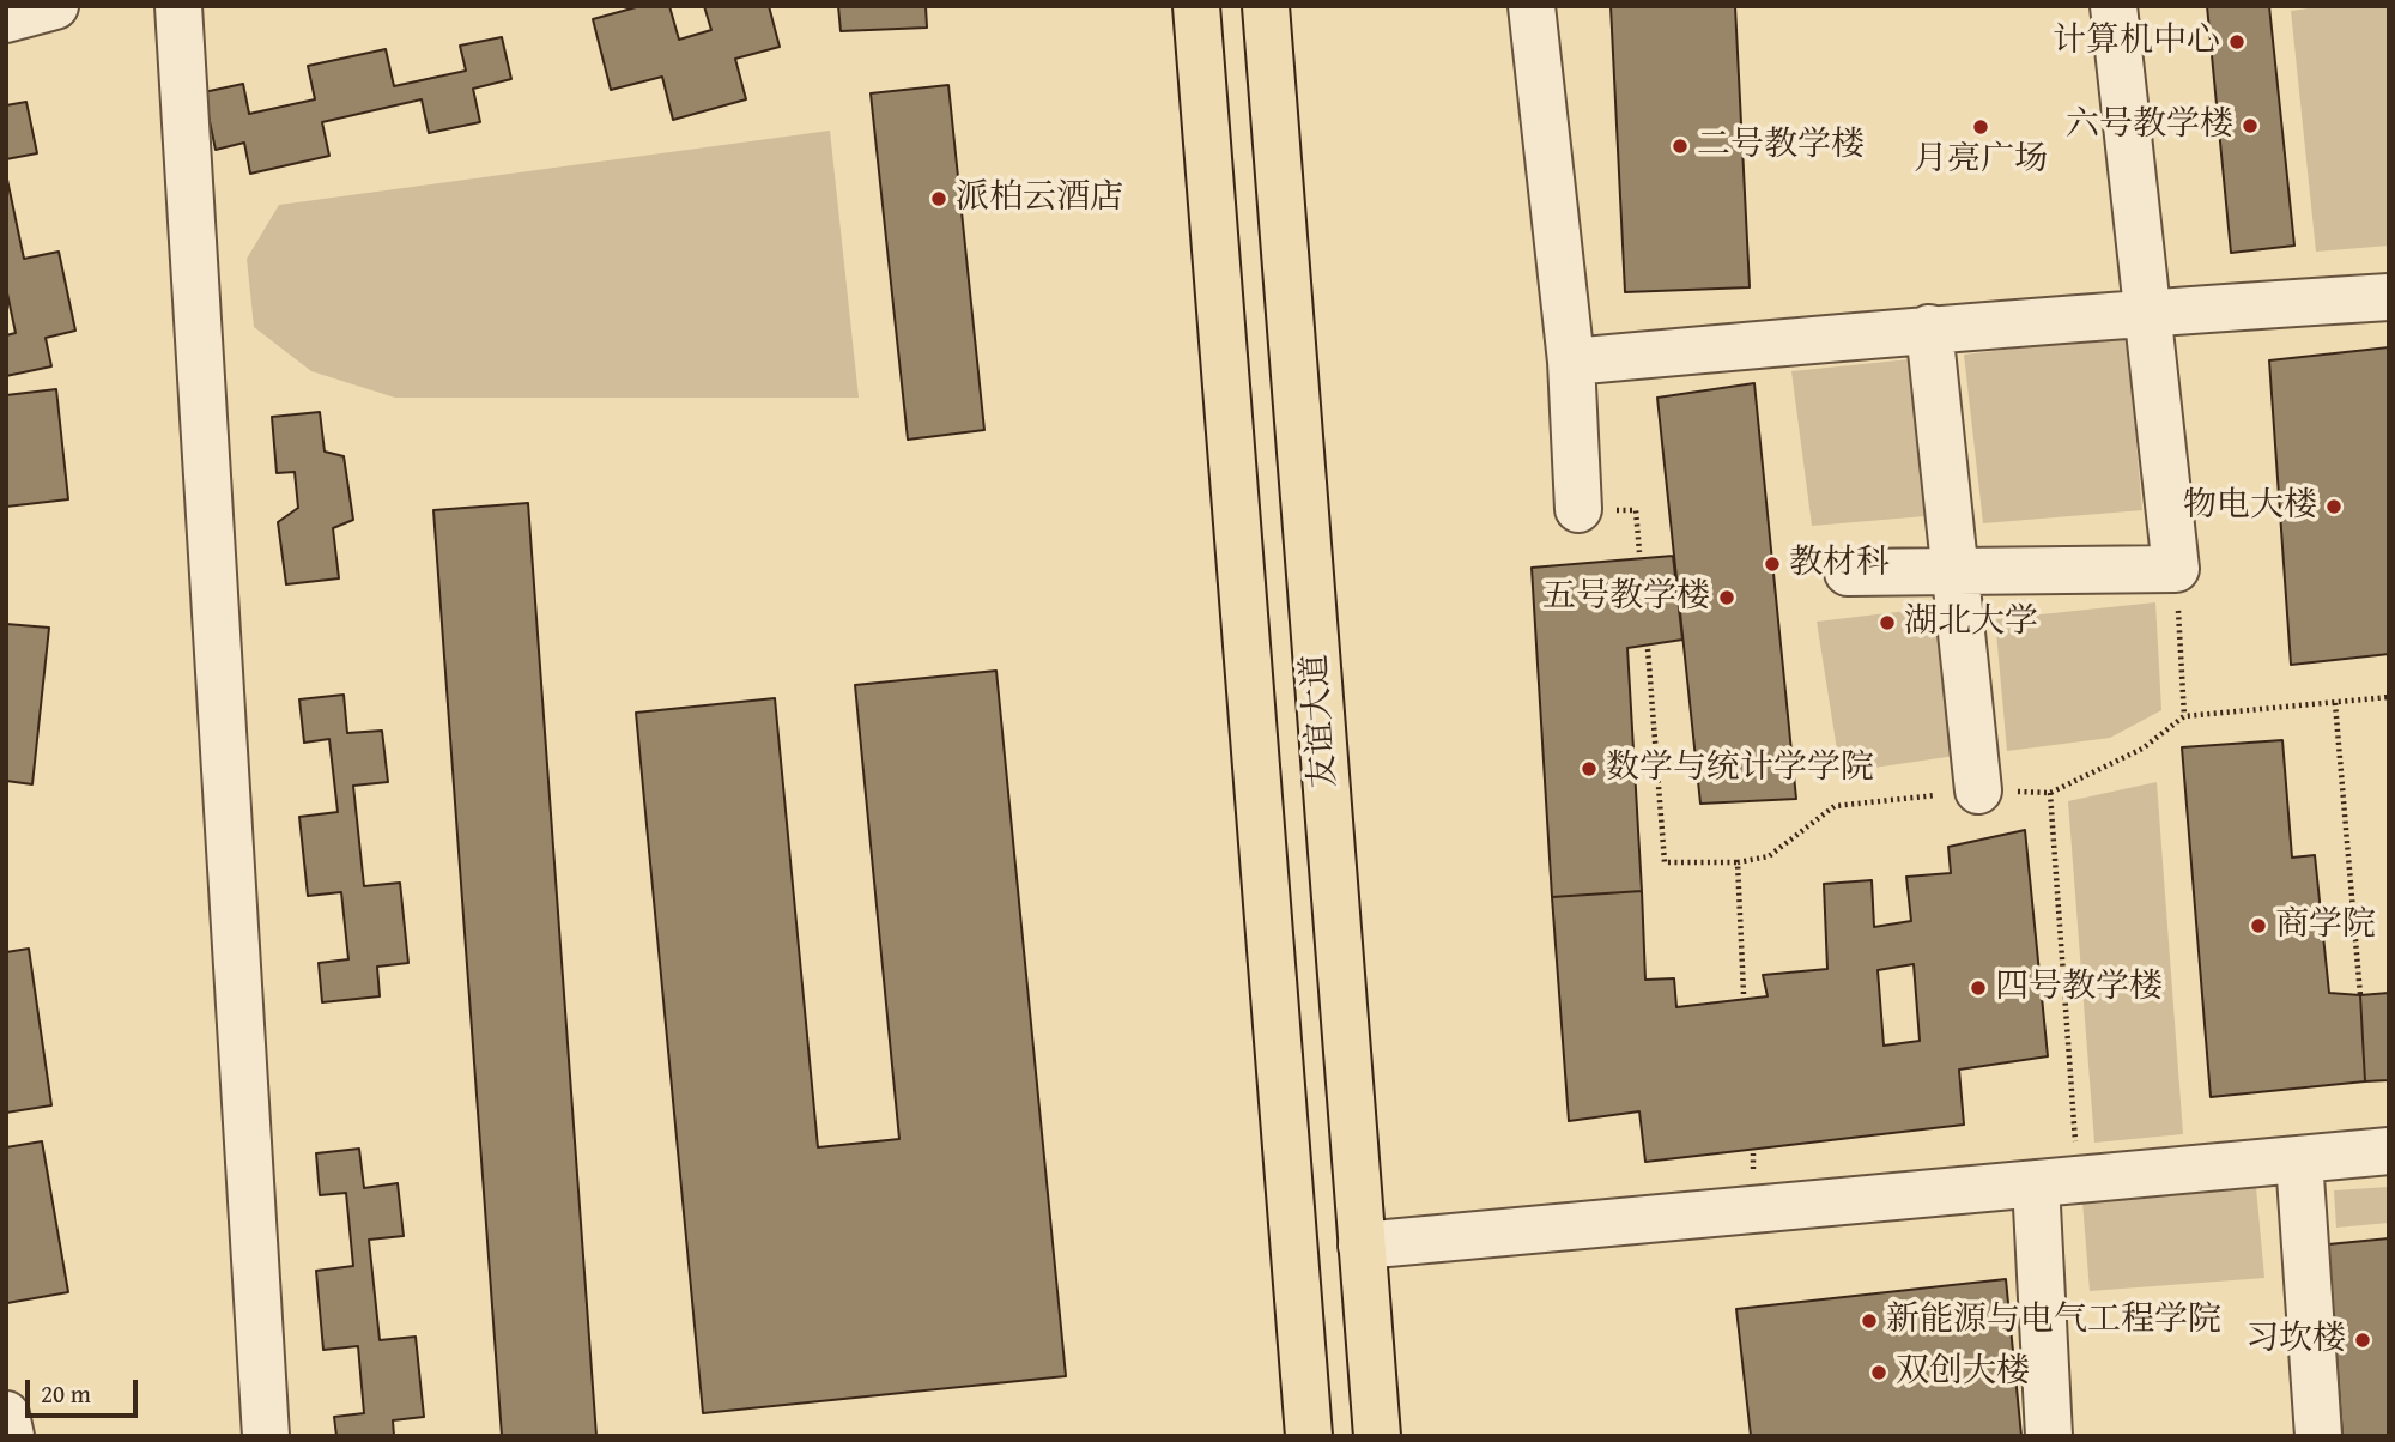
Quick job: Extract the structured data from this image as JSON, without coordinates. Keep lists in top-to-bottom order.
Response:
{
  "streets": {
    "main road": ["友谊大道"]
  },
  "places": [
    "计算机中心",
    "六号教学楼",
    "月亮广场",
    "二号教学楼",
    "派柏云酒店",
    "物电大楼",
    "教材科",
    "五号教学楼",
    "湖北大学",
    "数学与统计学学院",
    "商学院",
    "四号教学楼",
    "新能源与电气工程学院",
    "习坎楼",
    "双创大楼"
  ],
  "scale_bar": "20 m"
}
